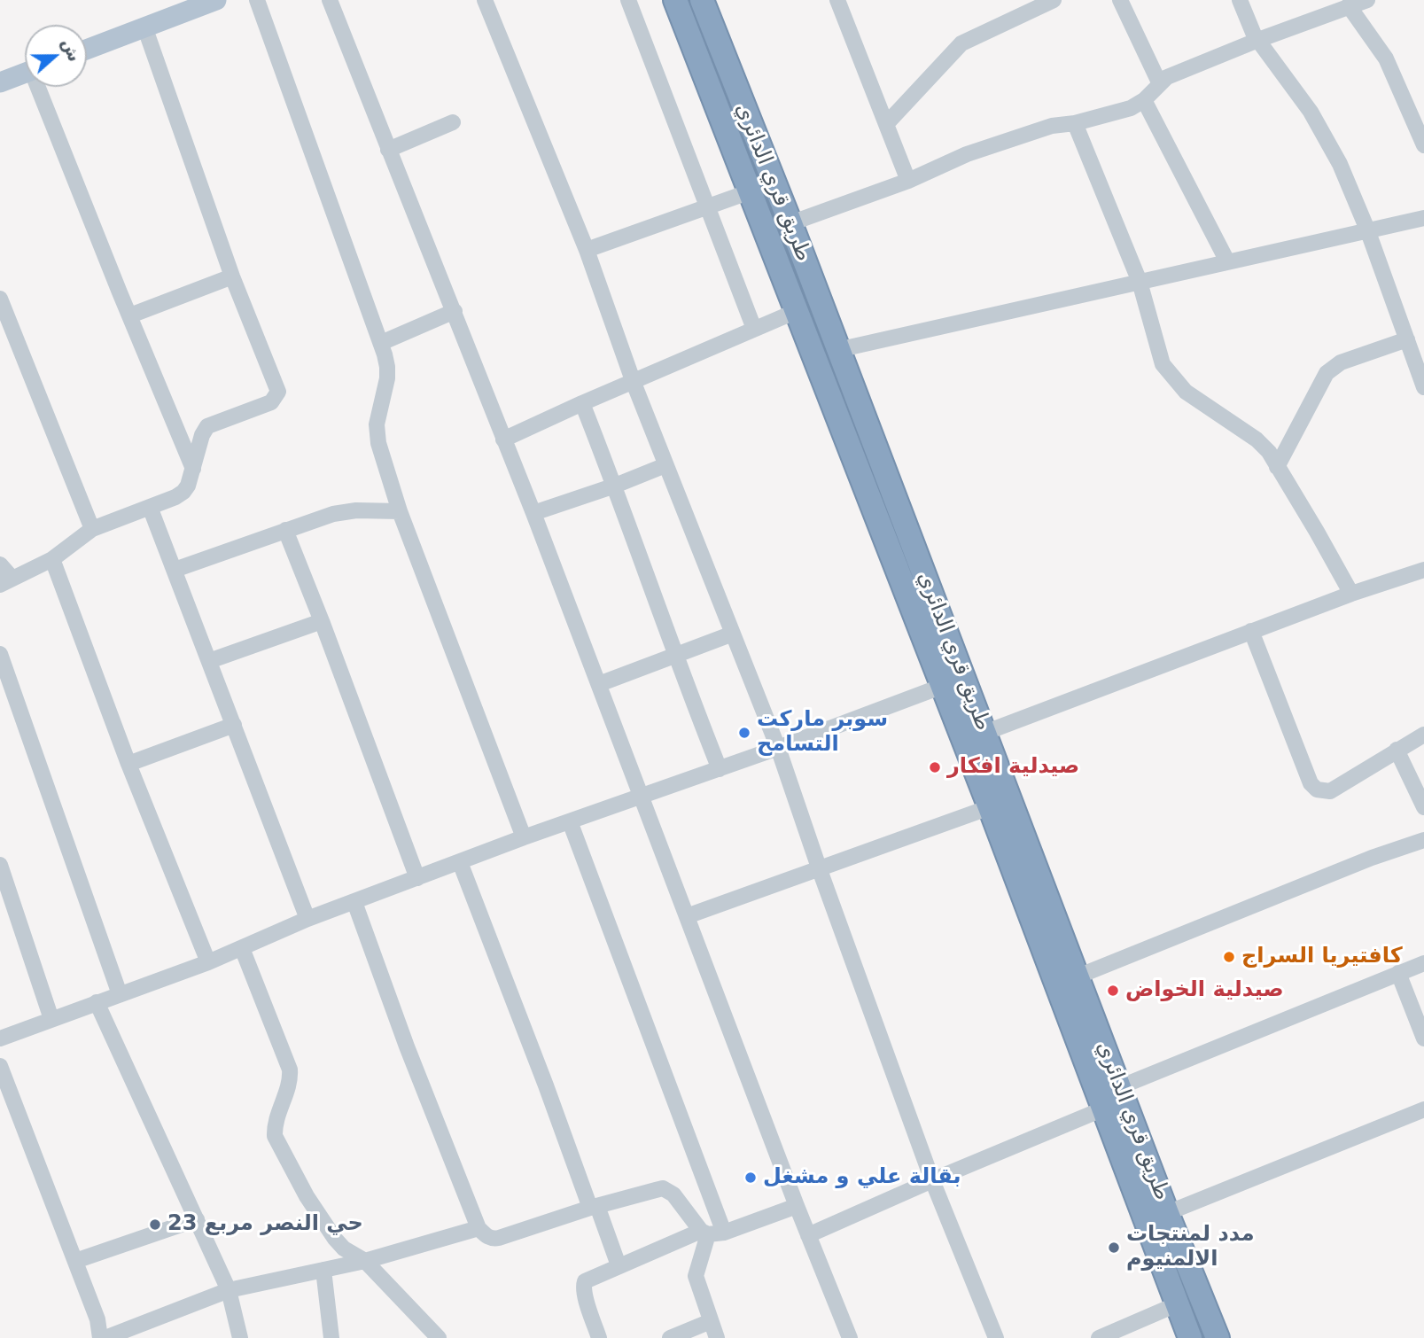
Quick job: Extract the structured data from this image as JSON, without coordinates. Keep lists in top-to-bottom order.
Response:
{
  "streets": {
    "highway": ["طريق قري الدائري"]
  },
  "places": [
    "سوبر ماركت التسامح",
    "صيدلية افكار",
    "كافتيريا السراج",
    "صيدلية الخواض",
    "بقالة علي و مشغل",
    "حي النصر مربع 23",
    "مدد لمنتجات الالمنيوم"
  ],
  "north": "right"
}
